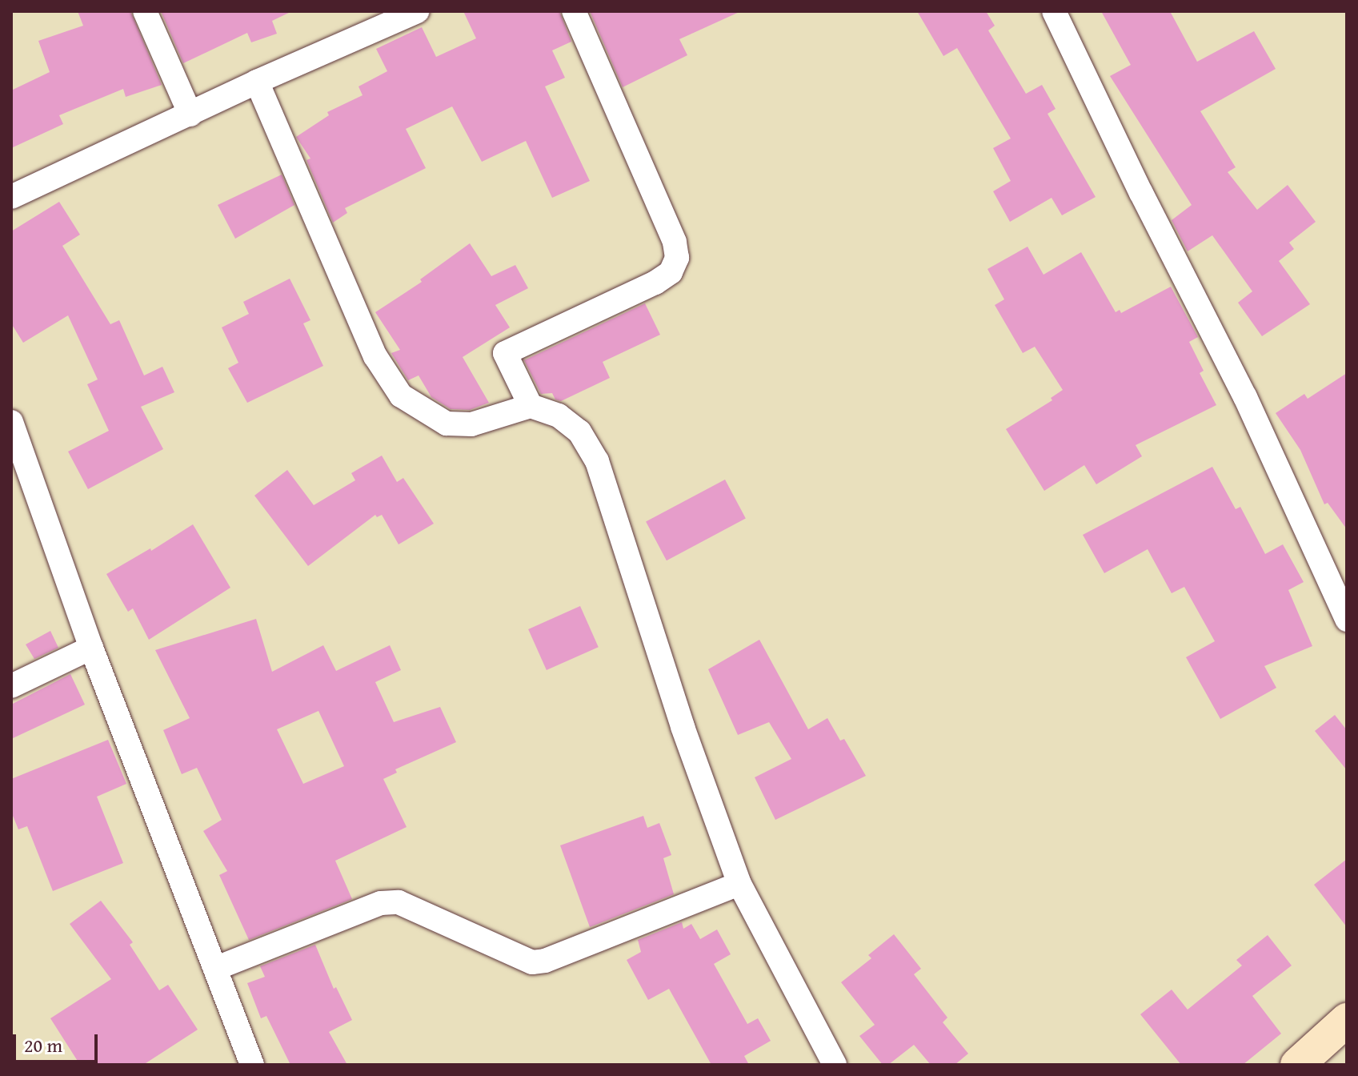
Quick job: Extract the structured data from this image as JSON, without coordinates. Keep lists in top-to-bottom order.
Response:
{
  "scale_bar": "20 m"
}
